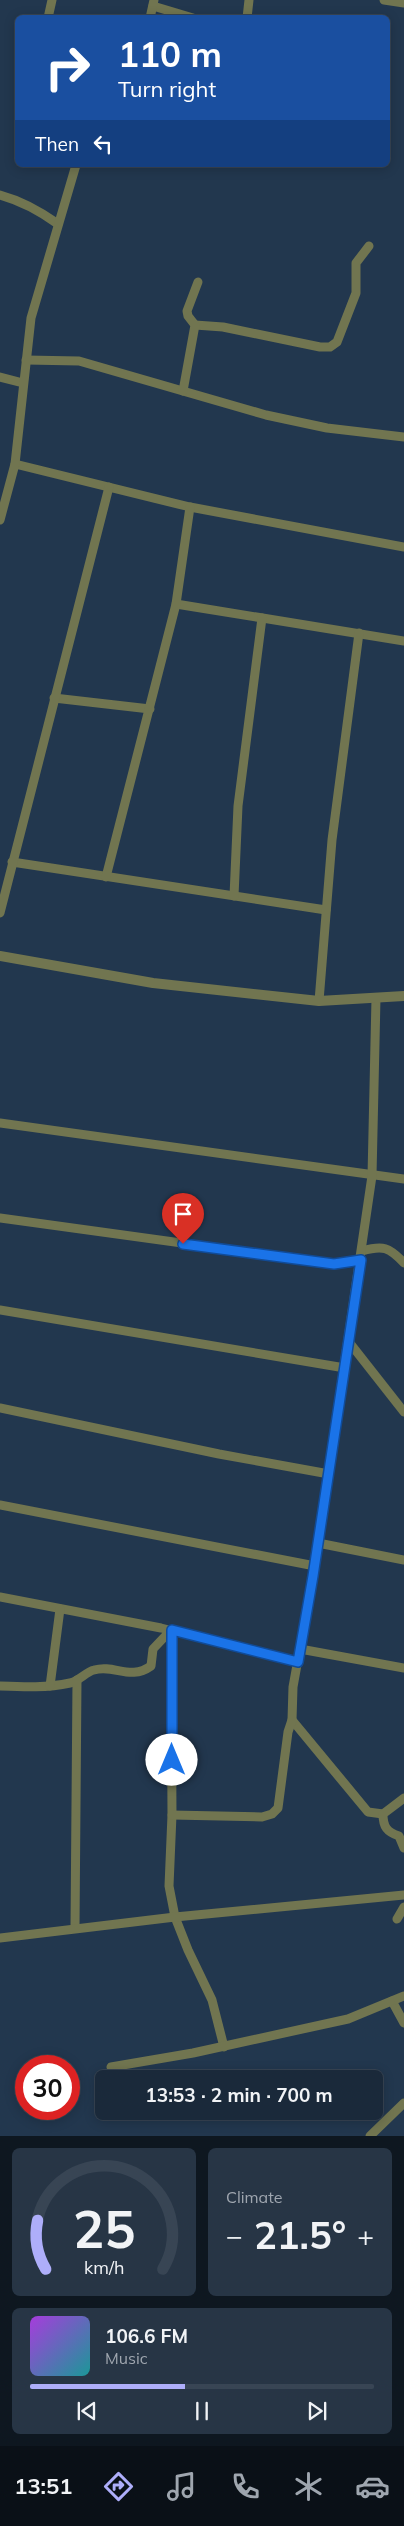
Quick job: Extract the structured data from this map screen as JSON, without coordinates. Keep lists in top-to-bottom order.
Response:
{
  "page": {
    "turn": ["110 m", "Turn right"],
    "then": "Then",
    "limit": "30",
    "trip": "13:53 · 2 min · 700 m",
    "tile": "Climate",
    "heat": ["−", "21.5°", "+"],
    "song": ["106.6 FM", "Music"],
    "tabs": "13:51",
    "gauge": ["25", "km/h"]
  }
}
